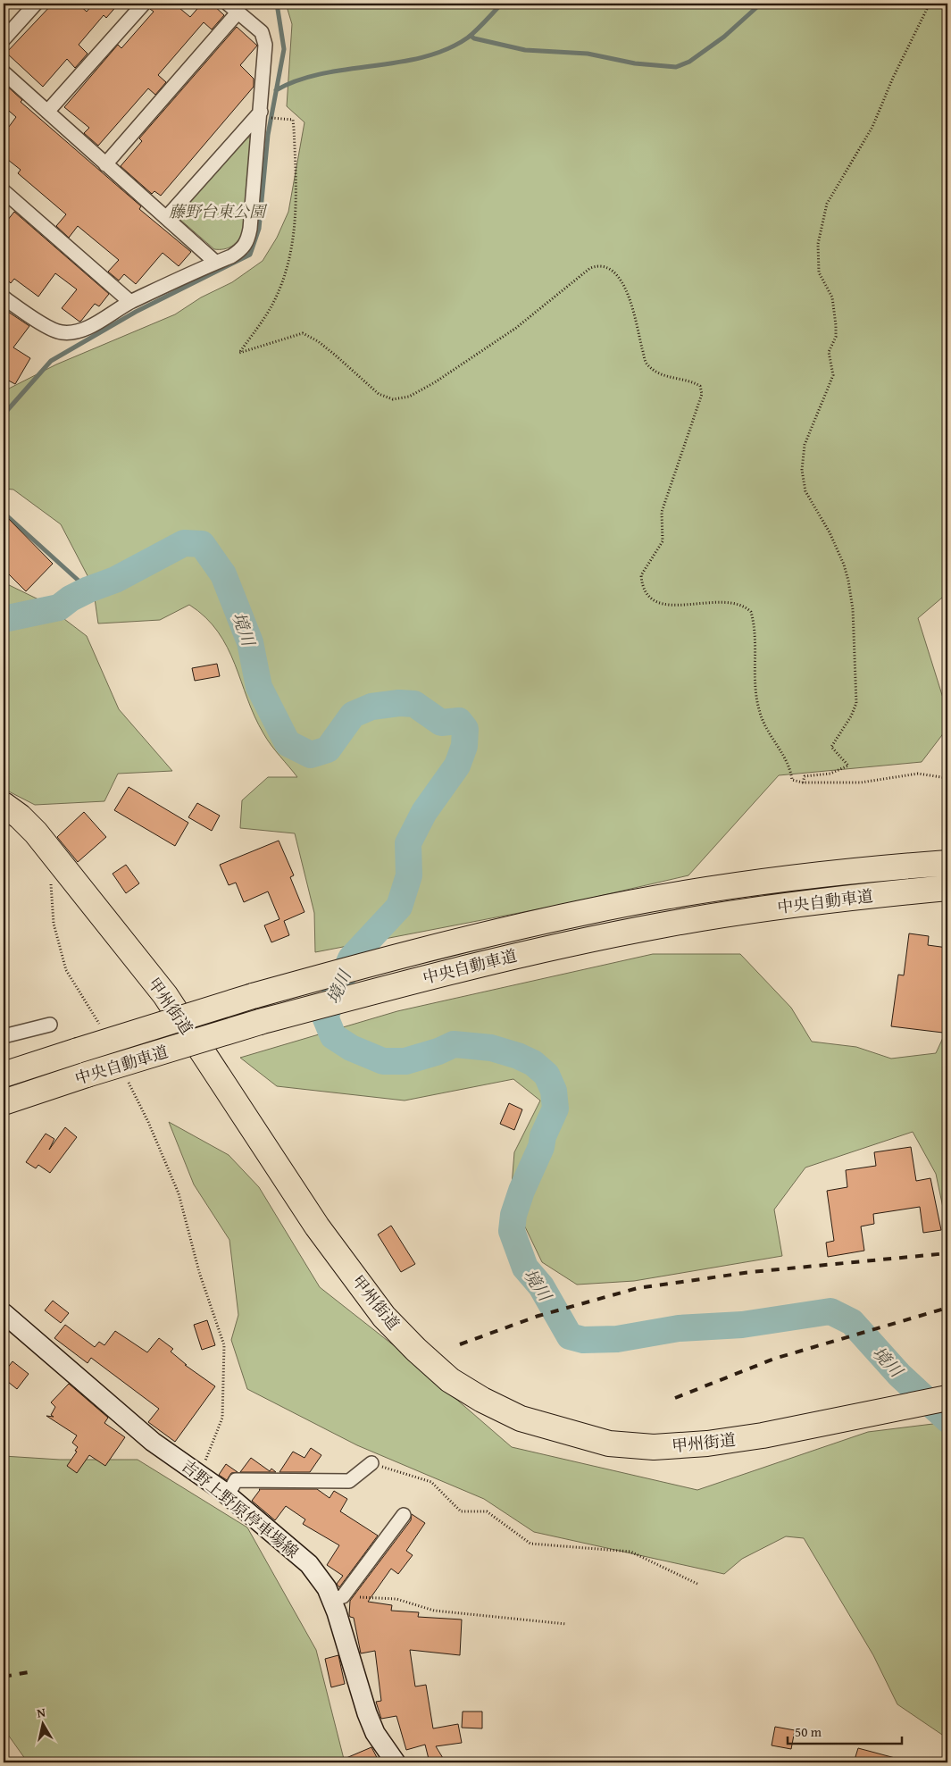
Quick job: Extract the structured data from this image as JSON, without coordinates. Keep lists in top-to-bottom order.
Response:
{
  "streets": {
    "highway": ["中央自動車道", "甲州街道"],
    "main road": ["吉野上野原停車場線"]
  },
  "water": ["境川"],
  "parks": ["藤野台東公園"],
  "scale_bar": "50 m",
  "north": "top"
}
